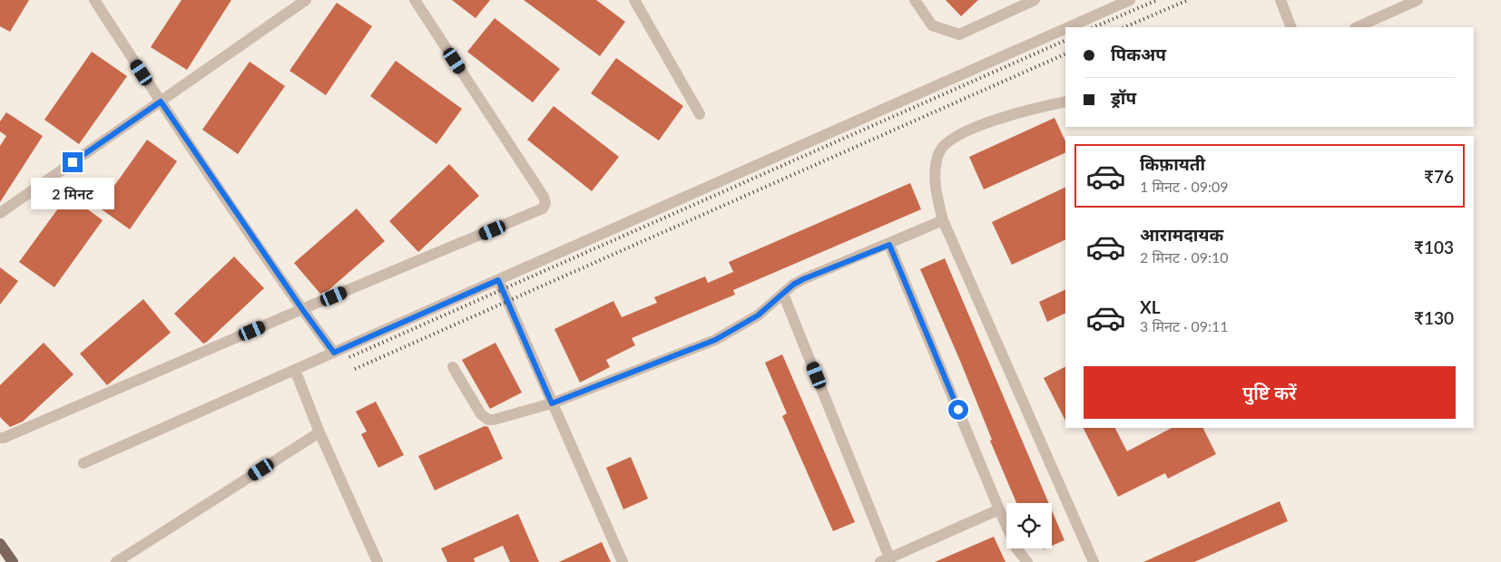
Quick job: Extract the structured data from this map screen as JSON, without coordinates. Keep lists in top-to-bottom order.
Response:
{
  "page": {
    "banner": ["पिकअप", "ड्रॉप"],
    "list": [
      {
        "name": "किफ़ायती",
        "note": "1 मिनट · 09:09",
        "value": "₹76"
      },
      {
        "name": "आरामदायक",
        "note": "2 मिनट · 09:10",
        "value": "₹103"
      },
      {
        "name": "XL",
        "note": "3 मिनट · 09:11",
        "value": "₹130"
      }
    ],
    "bubble": "2 मिनट",
    "buttons": "पुष्टि करें"
  }
}
